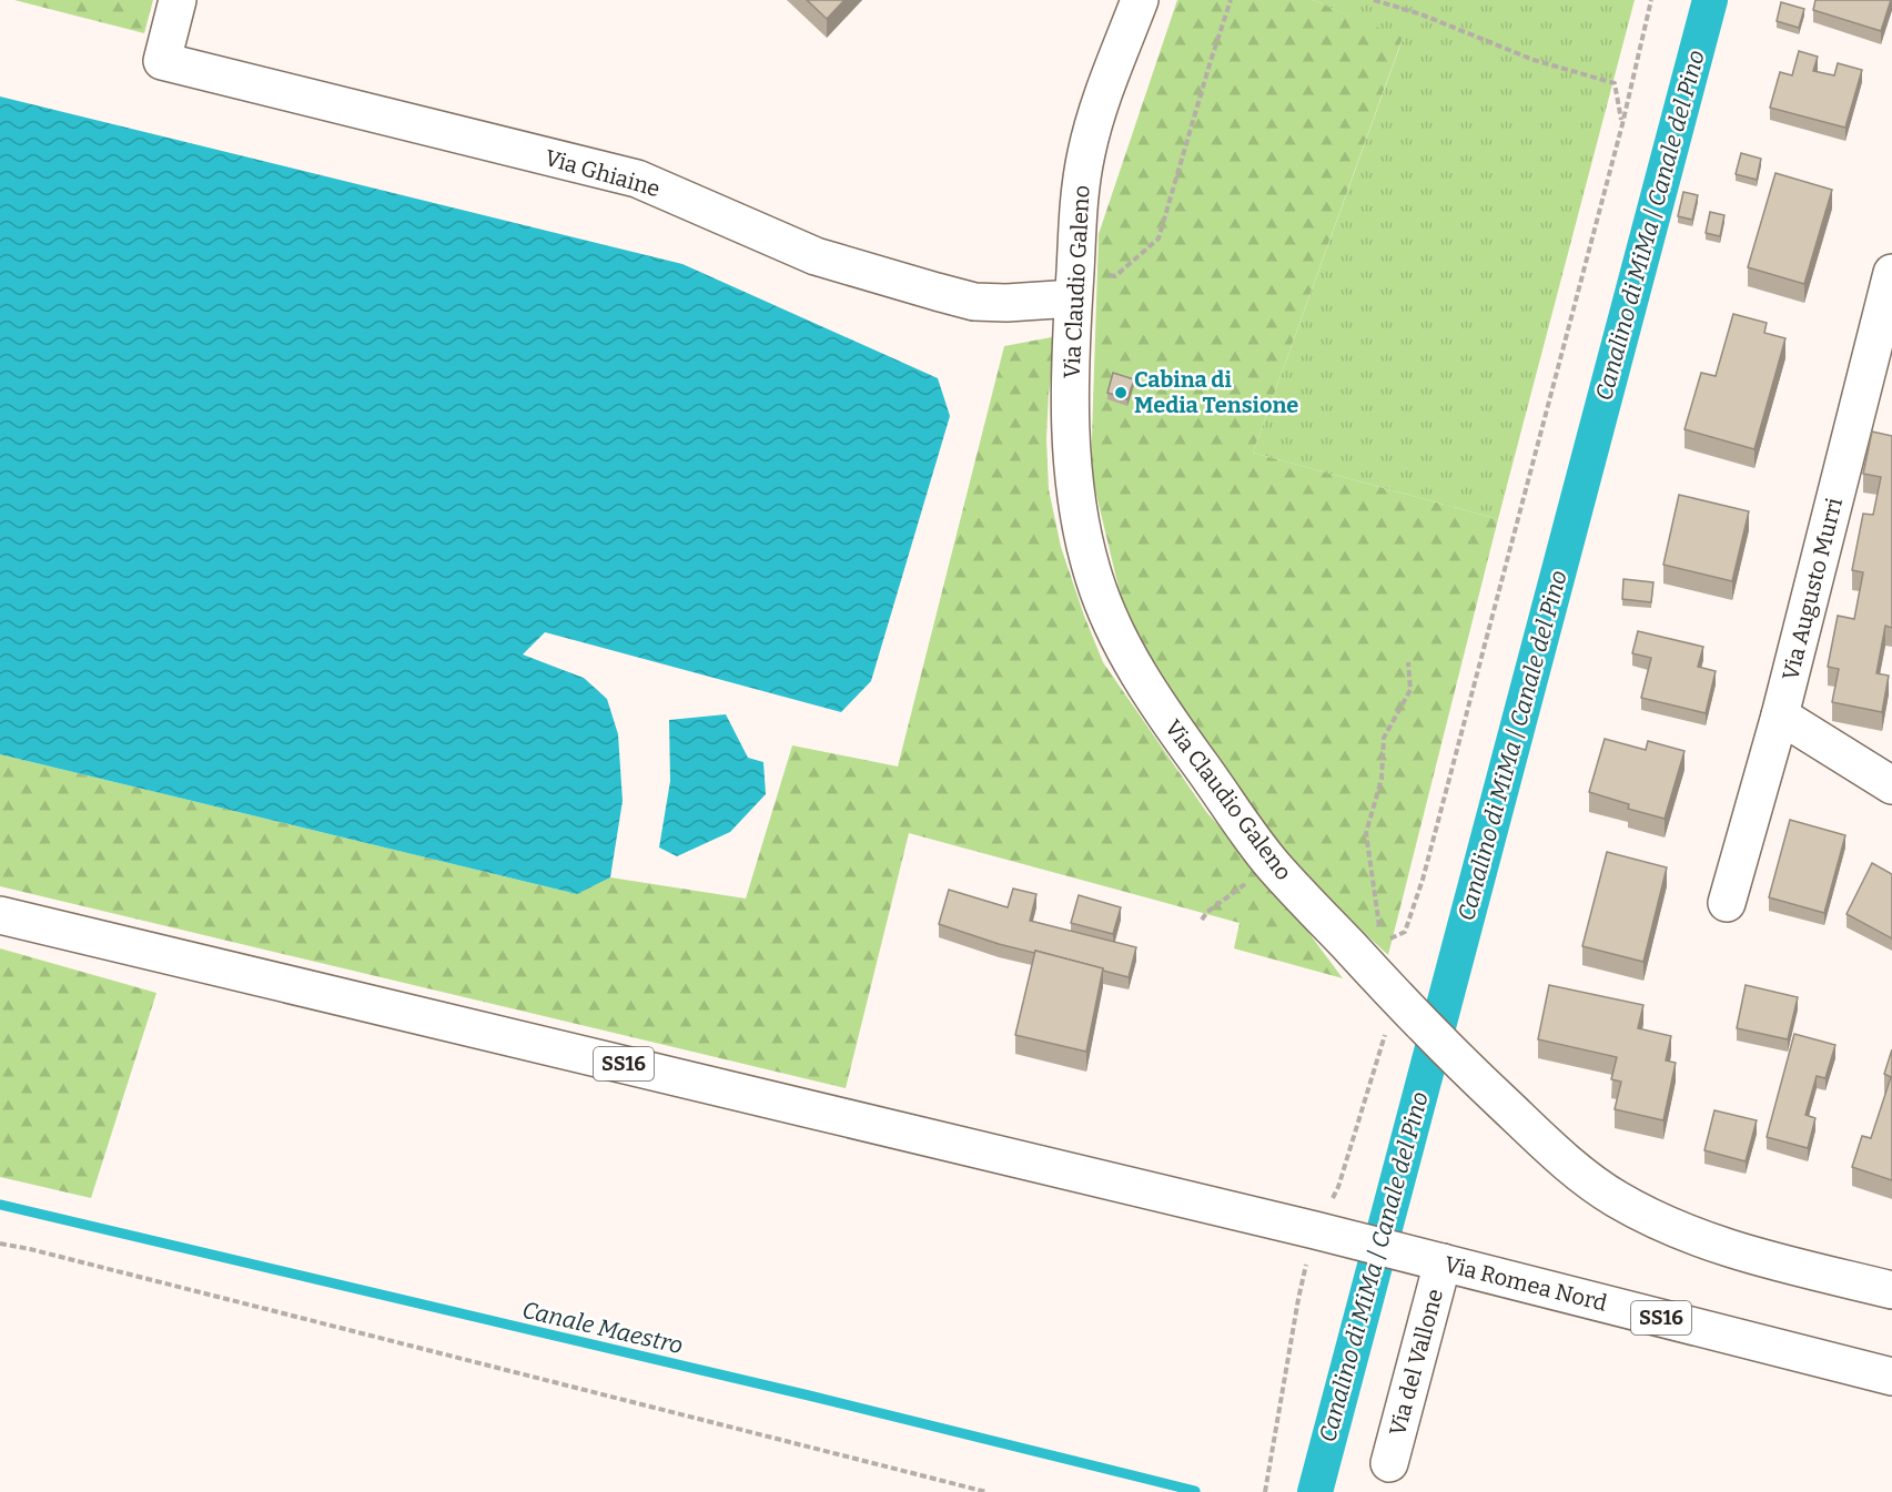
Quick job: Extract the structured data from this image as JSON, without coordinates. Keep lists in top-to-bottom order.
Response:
{
  "streets": {
    "street": [
      "Via Ghiaine",
      "Via Claudio Galeno",
      "Via Augusto Murri",
      "SS16",
      "Via Romea Nord",
      "Via del Vallone"
    ]
  },
  "crossings": [
    ["Via Ghiaine", "Via Claudio Galeno"],
    ["SS16", "Via Romea Nord"],
    ["SS16", "Via del Vallone"],
    ["Via Romea Nord", "Via del Vallone"]
  ],
  "water": ["Canalino di MiMa | Canale del Pino", "Canale Maestro"],
  "places": ["Cabina di Media Tensione"]
}
